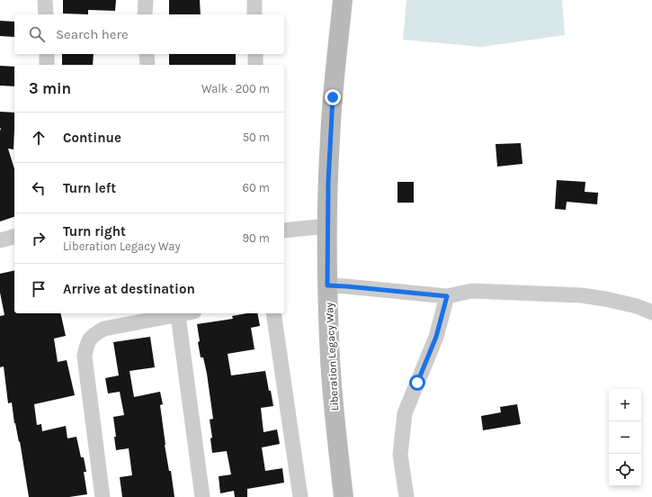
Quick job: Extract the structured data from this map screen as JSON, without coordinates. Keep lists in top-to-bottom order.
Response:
{
  "streets": {
    "main road": ["Liberation Legacy Way"]
  },
  "page": {
    "search": "Search here",
    "heading": ["3 min", "Walk · 200 m"],
    "list": [
      ["Continue", "50 m"],
      ["Turn left", "60 m"],
      ["Turn right", "Liberation Legacy Way", "90 m"],
      "Arrive at destination"
    ],
    "map_buttons": ["+", "−"]
  }
}
